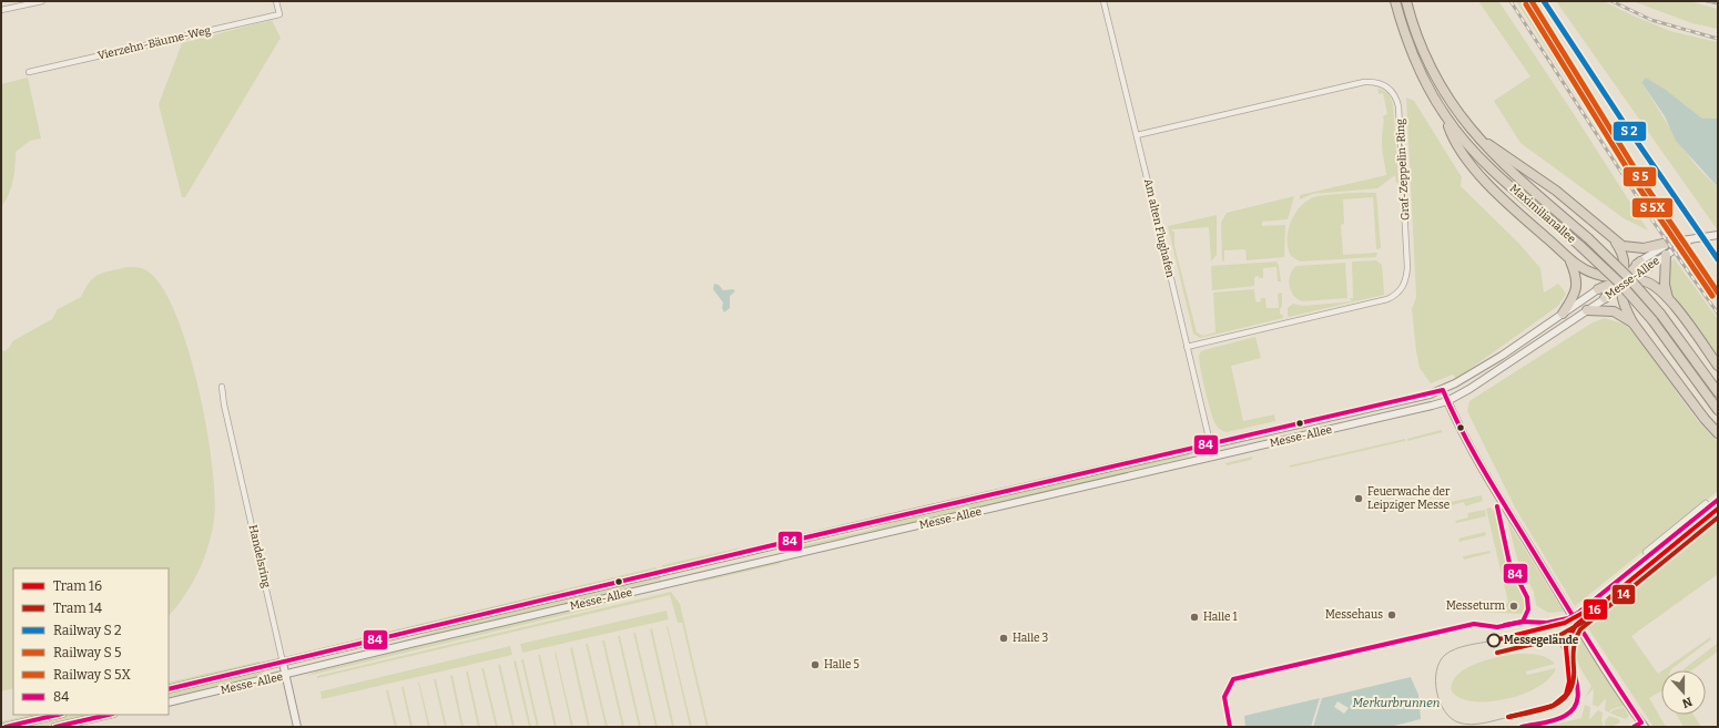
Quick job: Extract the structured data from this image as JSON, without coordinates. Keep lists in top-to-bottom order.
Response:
{
  "streets": {
    "highway": ["Maximilianallee"],
    "main road": ["Messe-Allee", "Handelsring"],
    "street": ["Vierzehn-Bäume-Weg", "Graf-Zeppelin-Ring", "Am alten Flughafen"]
  },
  "crossings": [
    ["Graf-Zeppelin-Ring", "Am alten Flughafen"],
    ["Am alten Flughafen", "Messe-Allee"],
    ["Messe-Allee", "Handelsring"]
  ],
  "water": ["Merkurbrunnen"],
  "places": [
    "Feuerwache der Leipziger Messe",
    "Messeturm",
    "Messehaus",
    "Halle 1",
    "Halle 3",
    "Messegelände",
    "Halle 5"
  ],
  "lines": ["transit line 84", "tram line 16", "tram line 14"],
  "legend": [
    "Tram 16",
    "Tram 14",
    "Railway S 2",
    "Railway S 5",
    "Railway S 5X",
    "84"
  ],
  "north": "bottom"
}
